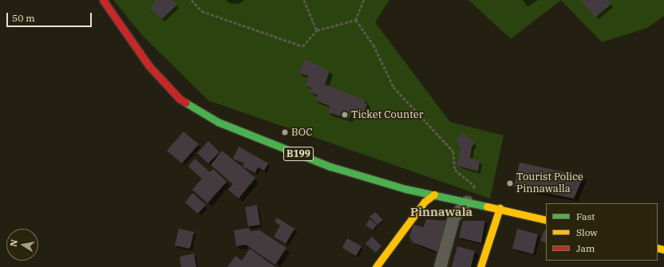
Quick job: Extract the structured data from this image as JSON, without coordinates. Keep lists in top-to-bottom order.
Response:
{
  "streets": {
    "main road": ["B199"]
  },
  "districts": ["Pinnawala"],
  "places": ["Ticket Counter", "BOC", "Tourist Police Pinnawalla"],
  "legend": ["Fast", "Slow", "Jam"],
  "scale_bar": "50 m",
  "north": "left"
}
